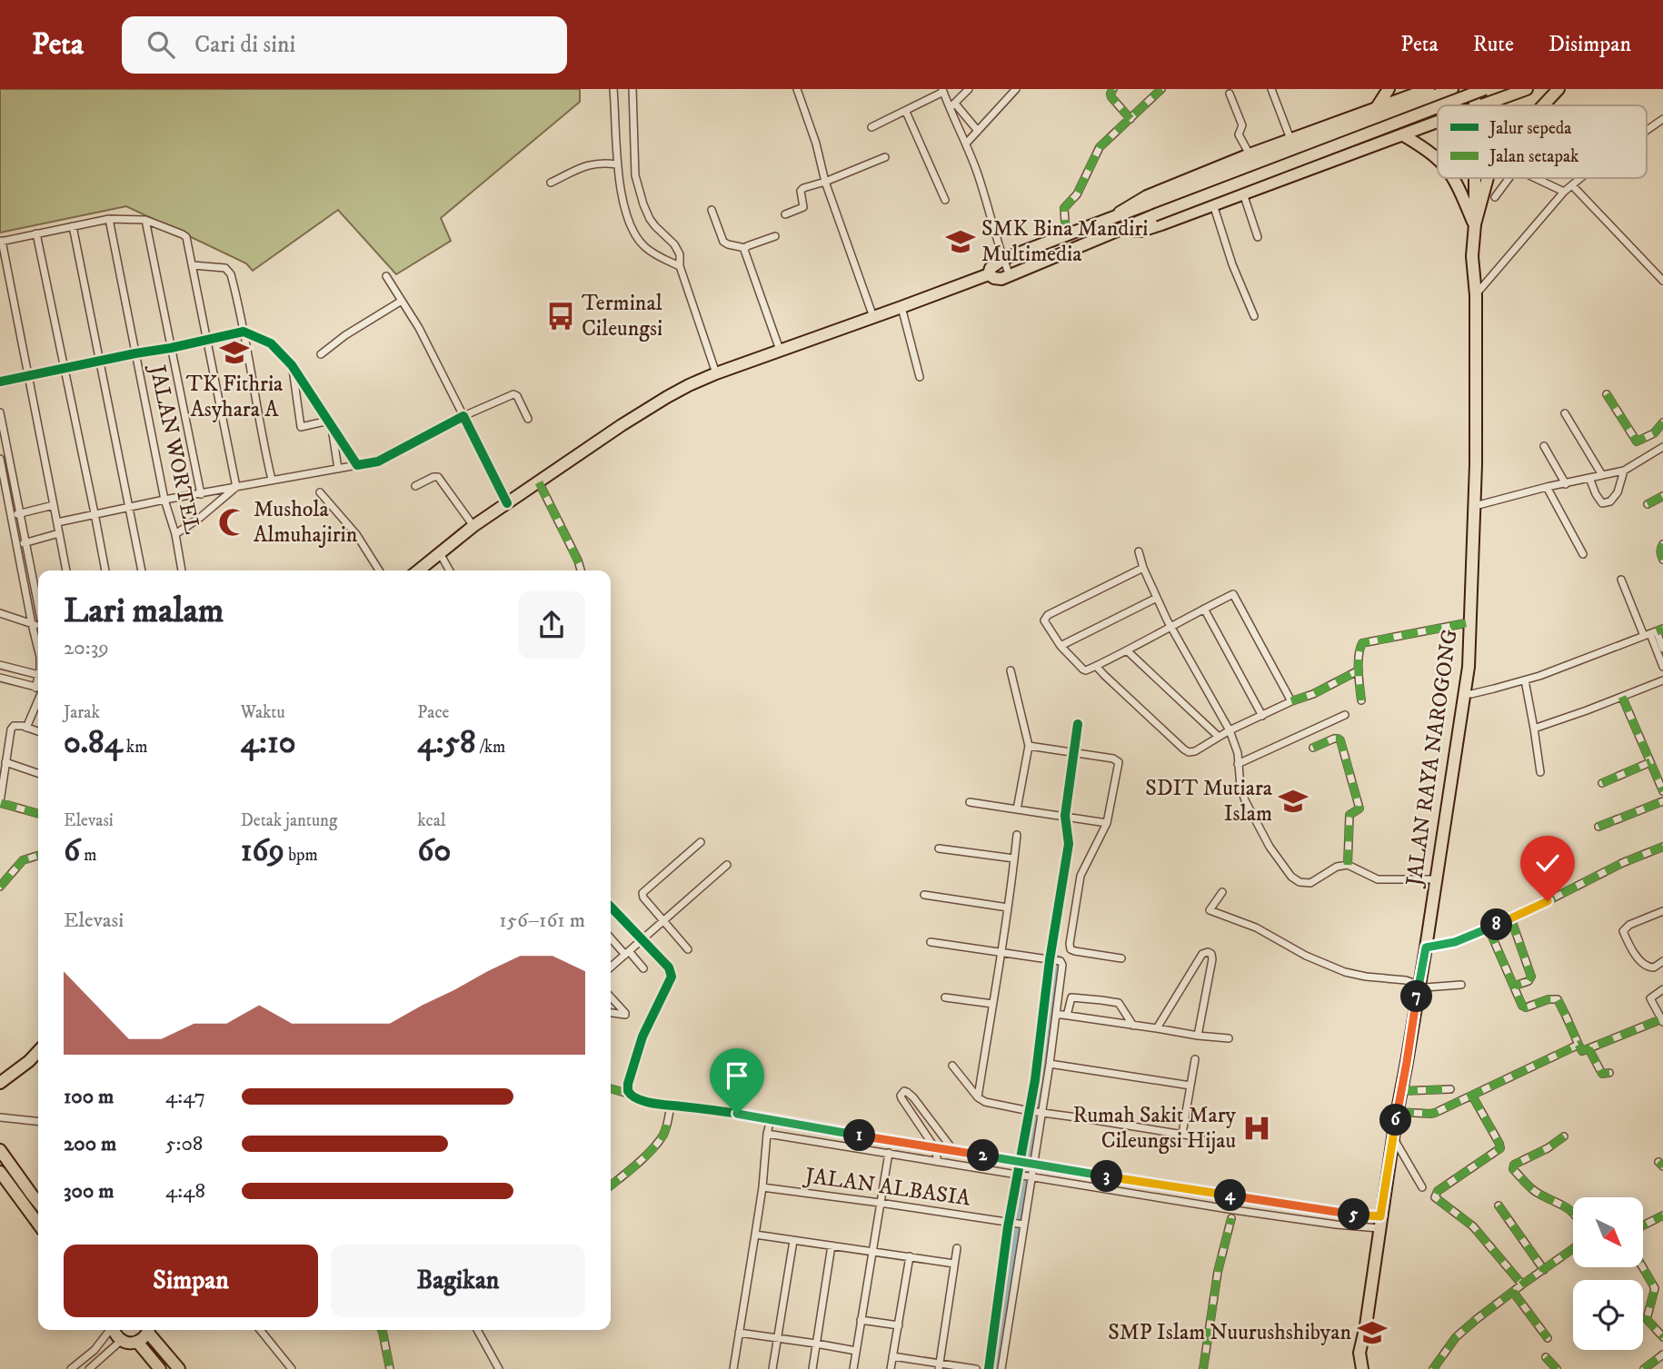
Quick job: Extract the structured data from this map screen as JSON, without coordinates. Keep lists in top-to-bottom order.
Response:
{
  "streets": {
    "main road": ["JALAN RAYA NAROGONG"],
    "street": ["JALAN WORTEL", "JALAN ALBASIA"]
  },
  "places": {
    "school or university": [
      "SMK Bina Mandiri Multimedia",
      "TK Fithria Asyhara A",
      "SDIT Mutiara Islam",
      "SMP Islam Nuurushshibyan"
    ],
    "bus stop": ["Terminal Cileungsi"],
    "mosque": ["Mushola Almuhajirin"],
    "hospital": ["Rumah Sakit Mary Cileungsi Hijau"]
  },
  "legend": ["Jalur sepeda", "Jalan setapak"],
  "north": "bottom right",
  "page": {
    "header": "Peta",
    "search": "Cari di sini",
    "nav": ["Peta", "Rute", "Disimpan"],
    "heading": ["Lari malam", "20:39"],
    "stats": [
      ["Jarak", "0.84 km"],
      ["Waktu", "4:10"],
      ["Pace", "4:58 /km"],
      ["Elevasi", "6 m"],
      ["Detak jantung", "169 bpm"],
      ["kcal", "60"]
    ],
    "chart": ["Elevasi", "156–161 m"],
    "pins": [
      "8",
      "7",
      "6",
      "1",
      "2",
      "3",
      "4",
      "5"
    ],
    "list": [
      {
        "name": "100 m",
        "note": "4:47"
      },
      {
        "name": "200 m",
        "note": "5:08"
      },
      {
        "name": "300 m",
        "note": "4:48"
      }
    ],
    "buttons": ["Simpan", "Bagikan"]
  }
}
